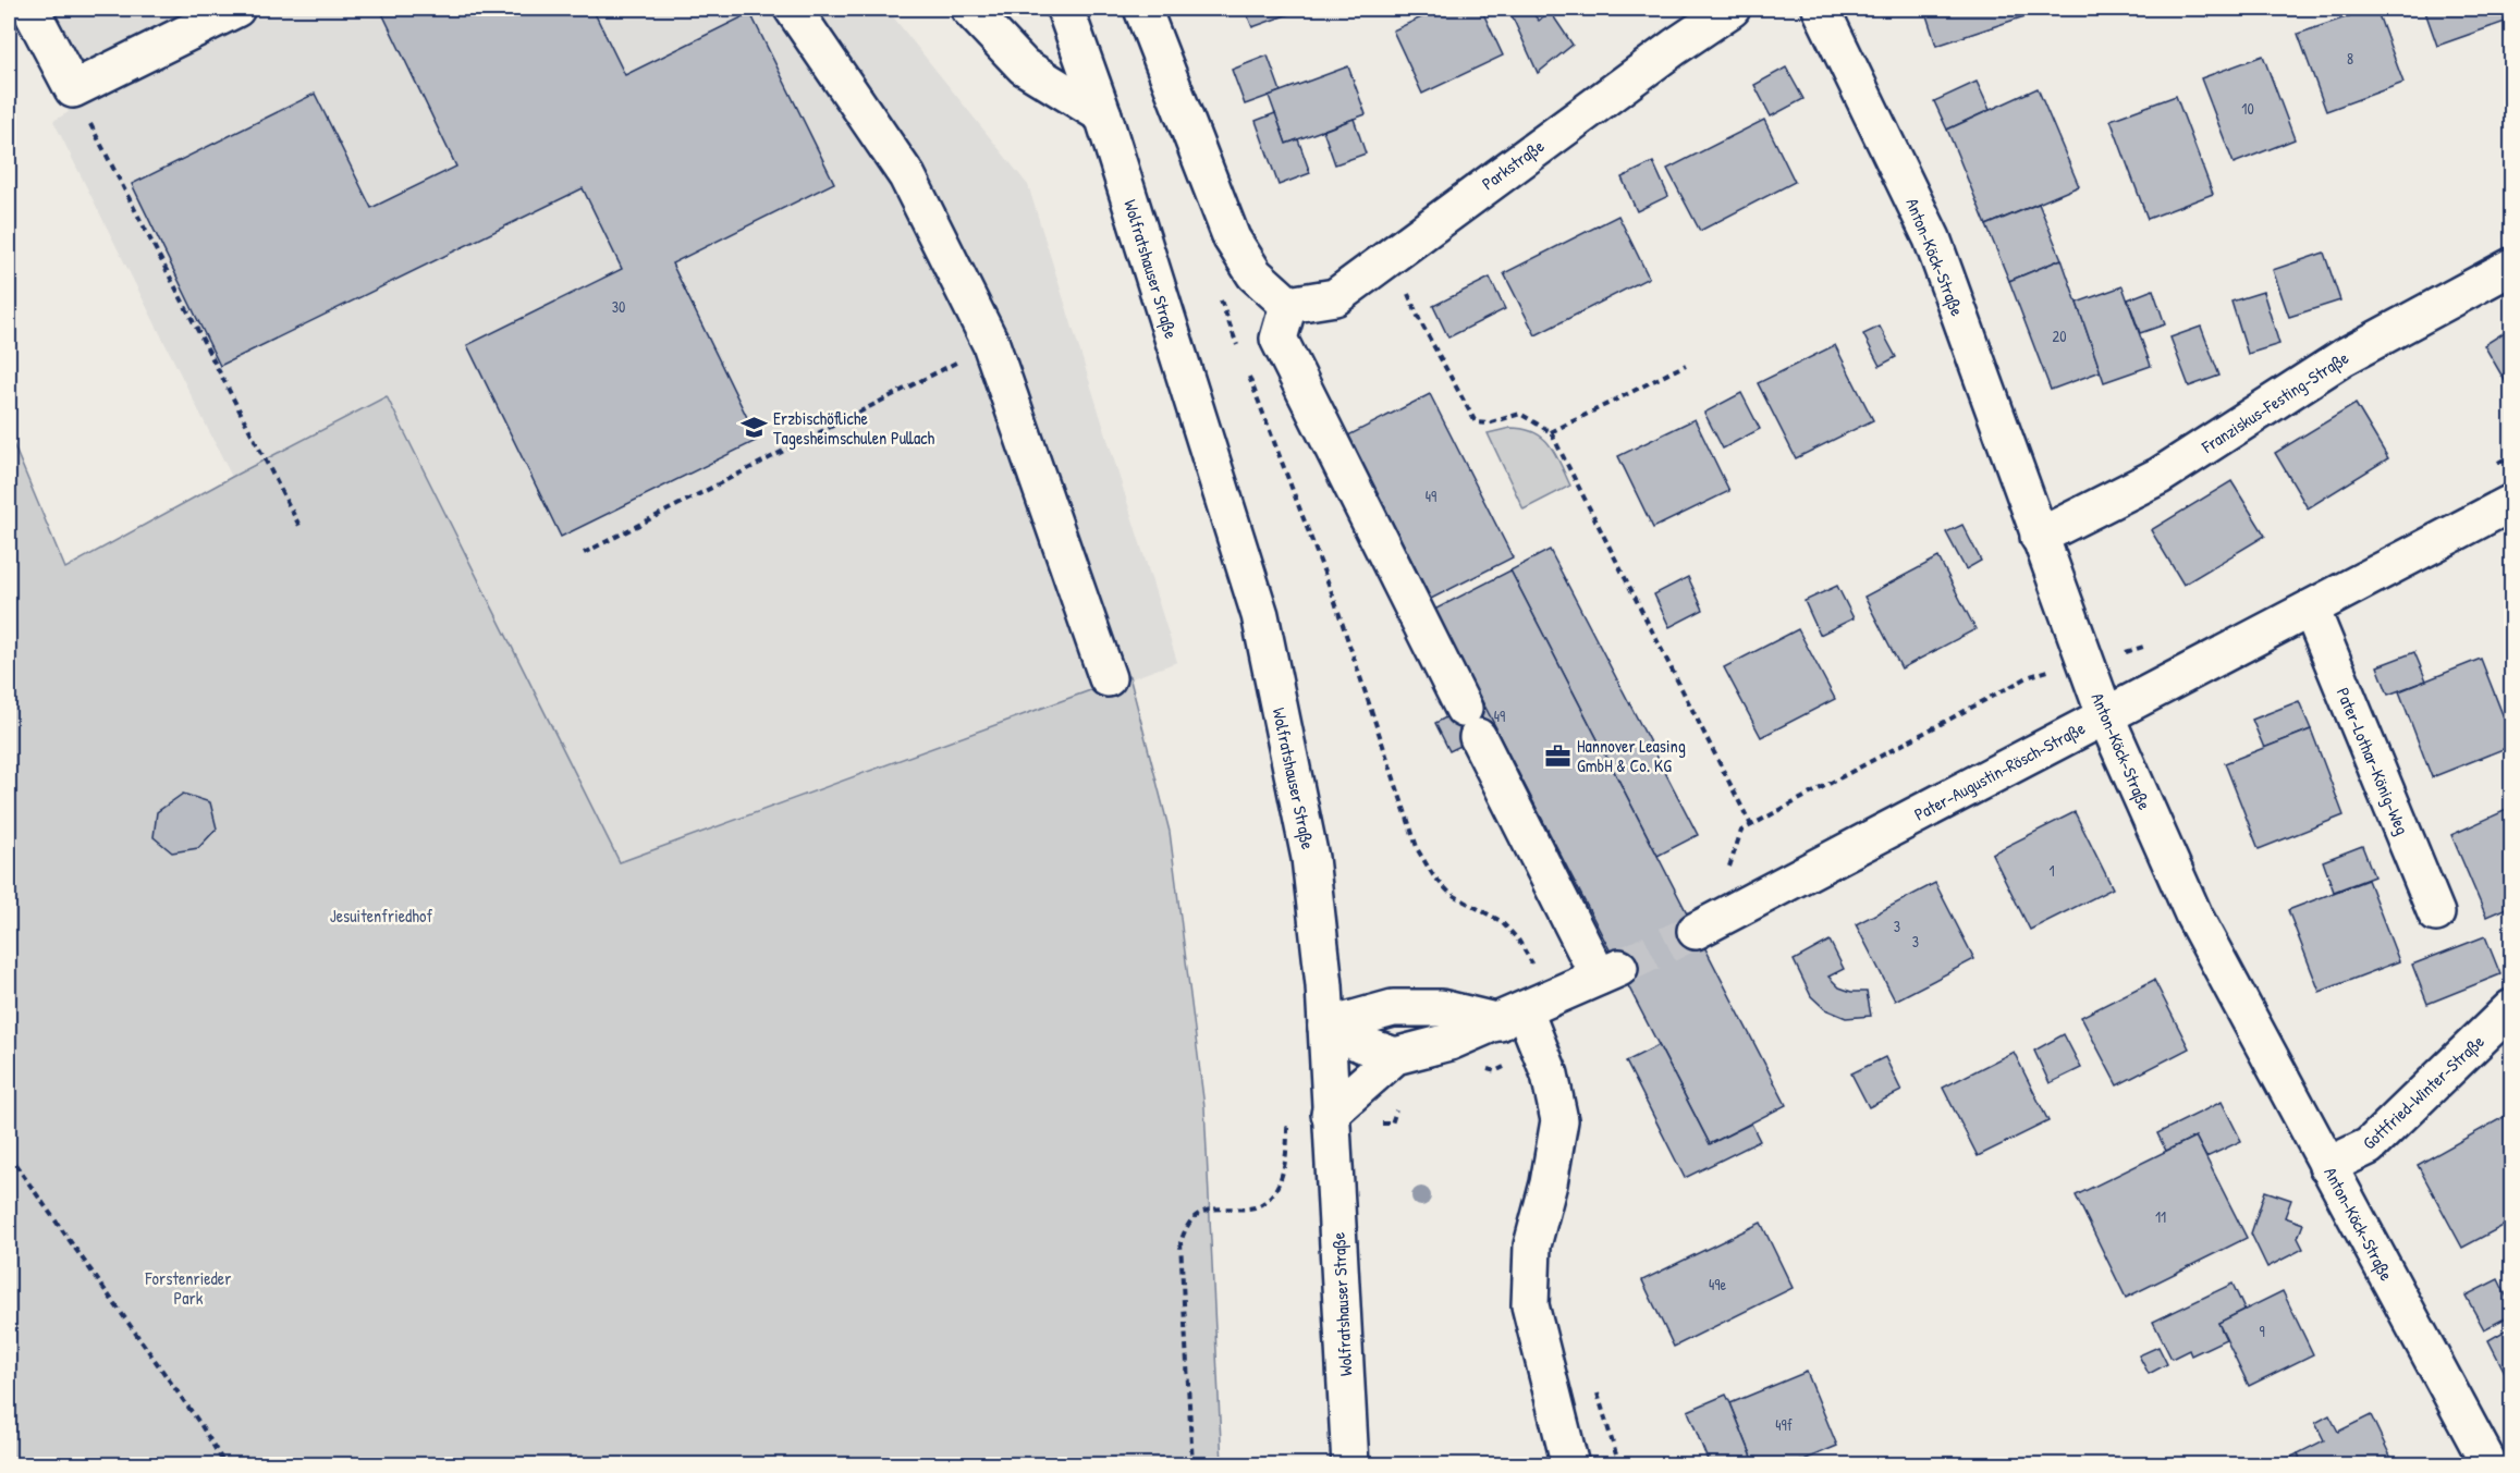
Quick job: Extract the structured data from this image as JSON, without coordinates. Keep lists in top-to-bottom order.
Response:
{
  "streets": {
    "street": [
      "Parkstraße",
      "Anton-Köck-Straße",
      "Wolfratshauser Straße",
      "Franziskus-Festing-Straße",
      "Pater-Lothar-König-Weg",
      "Pater-Augustin-Rösch-Straße",
      "Gottfried-Winter-Straße"
    ]
  },
  "crossings": [
    ["Anton-Köck-Straße", "Franziskus-Festing-Straße"],
    ["Anton-Köck-Straße", "Pater-Augustin-Rösch-Straße"],
    ["Anton-Köck-Straße", "Gottfried-Winter-Straße"],
    ["Pater-Lothar-König-Weg", "Pater-Augustin-Rösch-Straße"]
  ],
  "parks": ["Jesuitenfriedhof", "Forstenrieder Park"],
  "places": {
    "school or university": ["Erzbischöfliche Tagesheimschulen Pullach"],
    "office": ["Hannover Leasing GmbH & Co. KG"]
  },
  "house_numbers": [
    "8",
    "10",
    "30",
    "20",
    "49",
    "49",
    "1",
    "3",
    "3",
    "11",
    "49e",
    "9",
    "49f"
  ]
}
